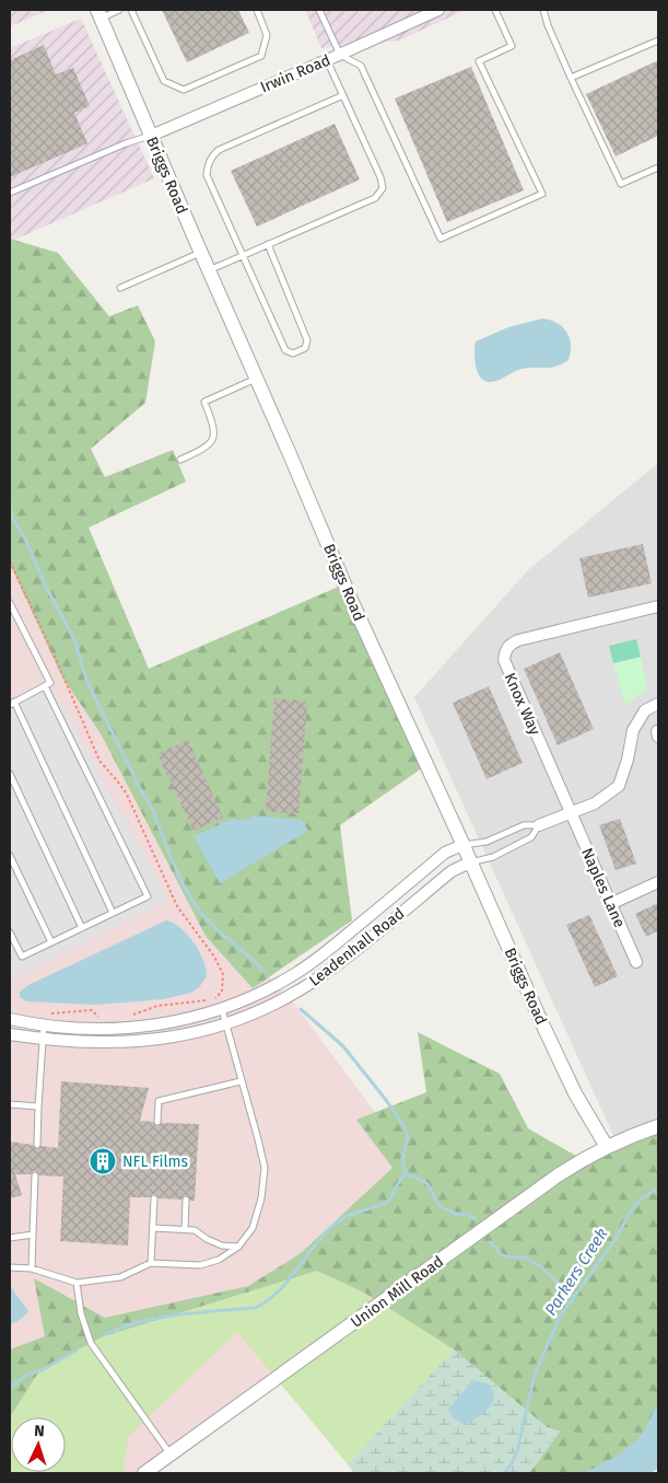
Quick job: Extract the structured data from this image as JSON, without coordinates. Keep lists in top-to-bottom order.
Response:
{
  "streets": {
    "street": [
      "Irwin Road",
      "Briggs Road",
      "Knox Way",
      "Naples Lane",
      "Leadenhall Road",
      "Union Mill Road"
    ]
  },
  "crossings": [
    ["Irwin Road", "Briggs Road"],
    ["Briggs Road", "Leadenhall Road"],
    ["Briggs Road", "Union Mill Road"],
    ["Knox Way", "Naples Lane"]
  ],
  "water": ["Parkers Creek"],
  "places": {
    "building": ["NFL Films"]
  },
  "north": "top"
}
